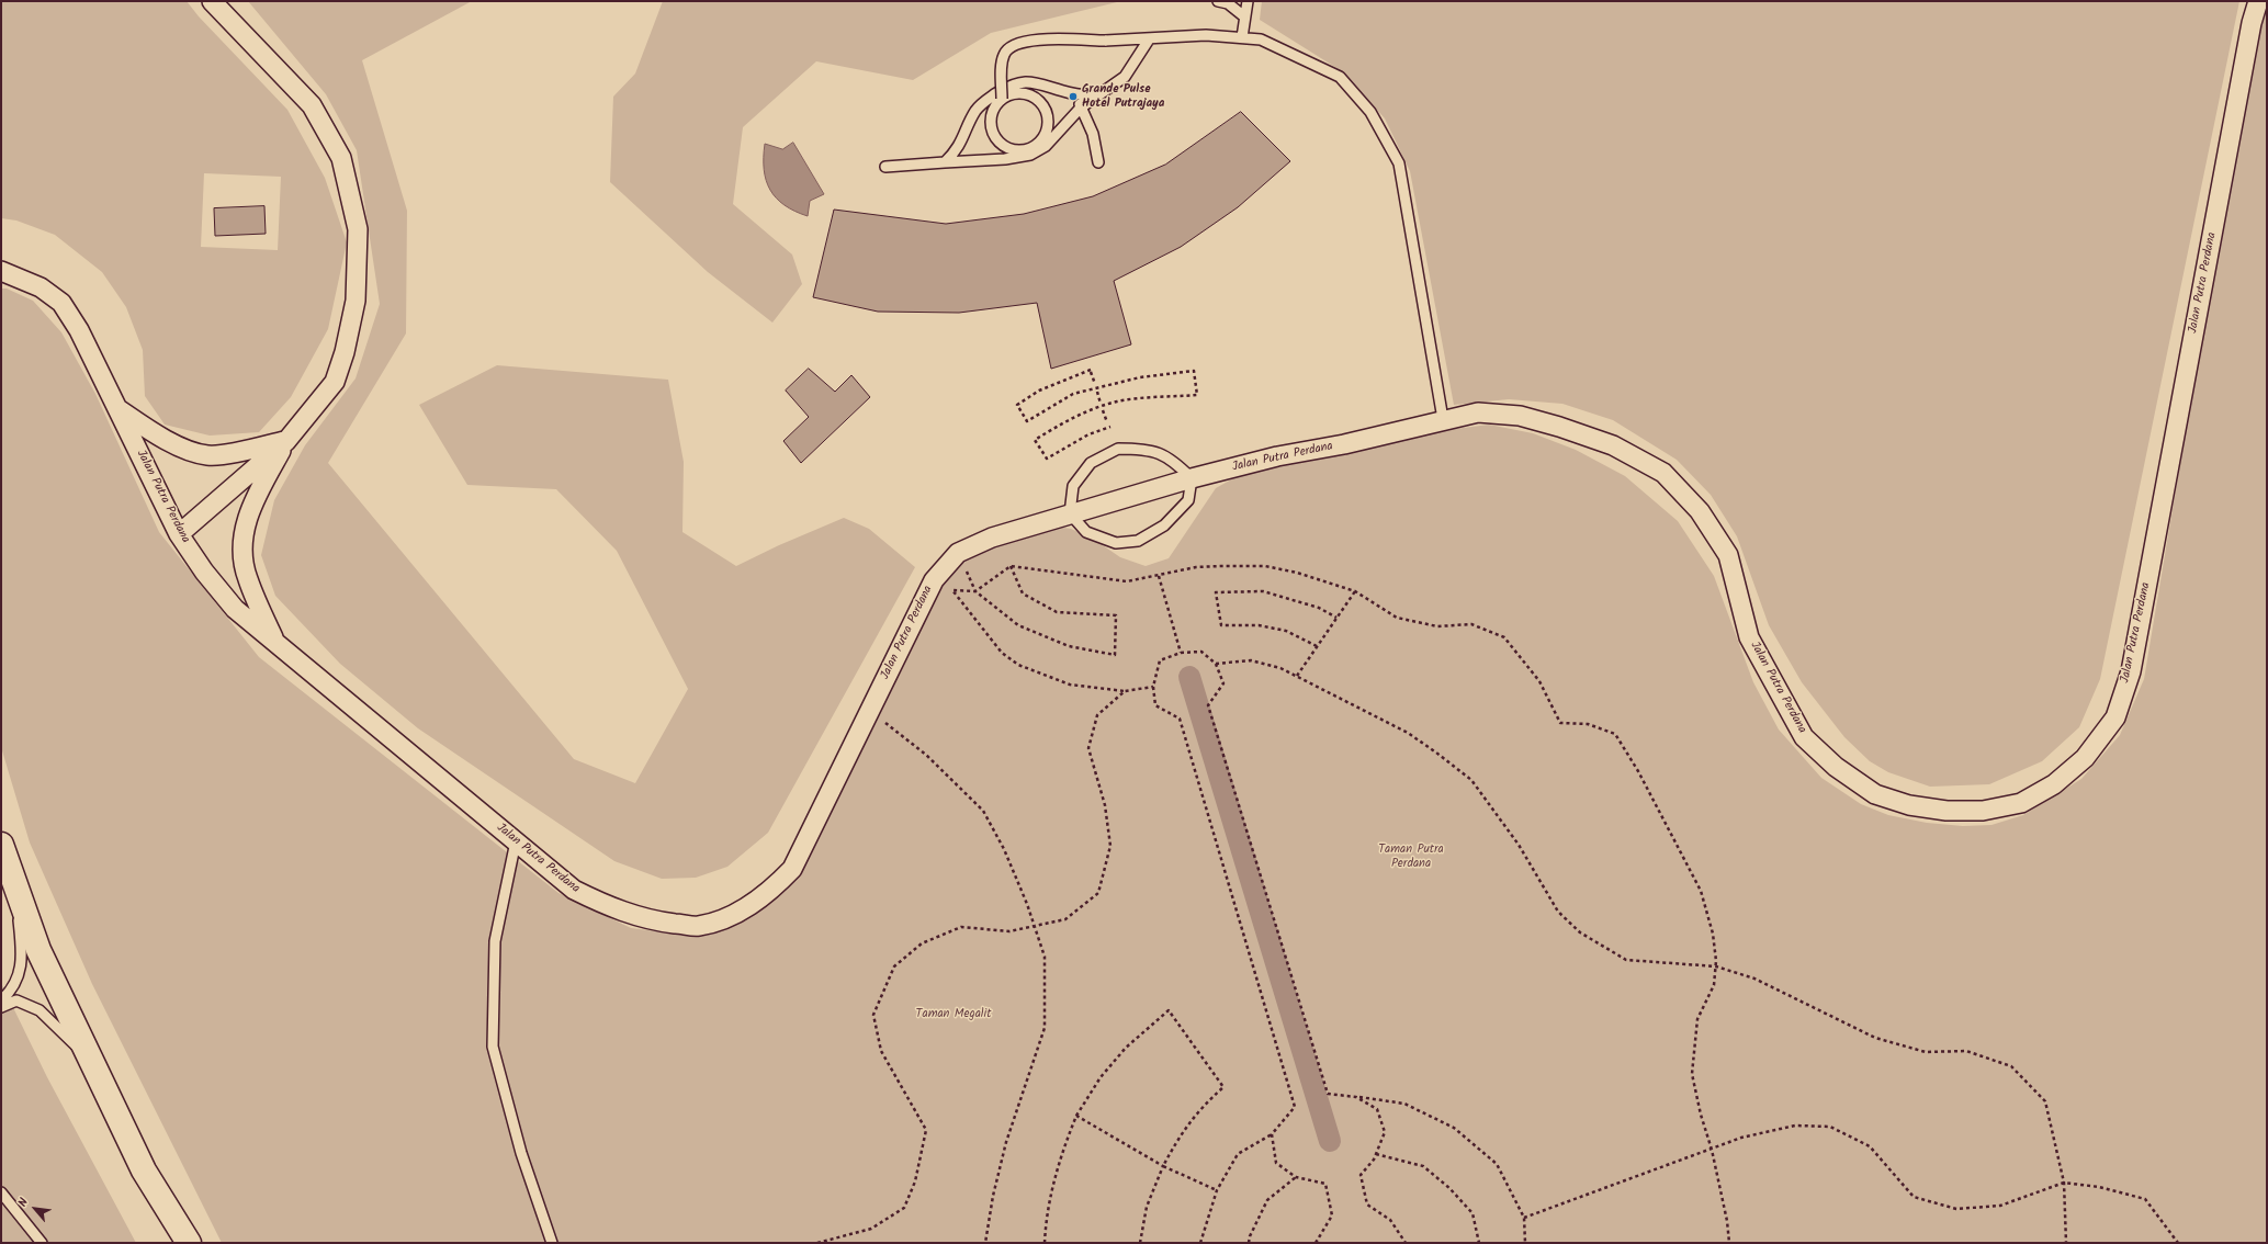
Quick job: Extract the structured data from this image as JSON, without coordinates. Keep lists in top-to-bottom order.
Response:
{
  "streets": {
    "street": ["Jalan Putra Perdana"]
  },
  "parks": ["Taman Putra Perdana", "Taman Megalit"],
  "places": ["Grande Pulse Hotel Putrajaya"],
  "north": "top left"
}
